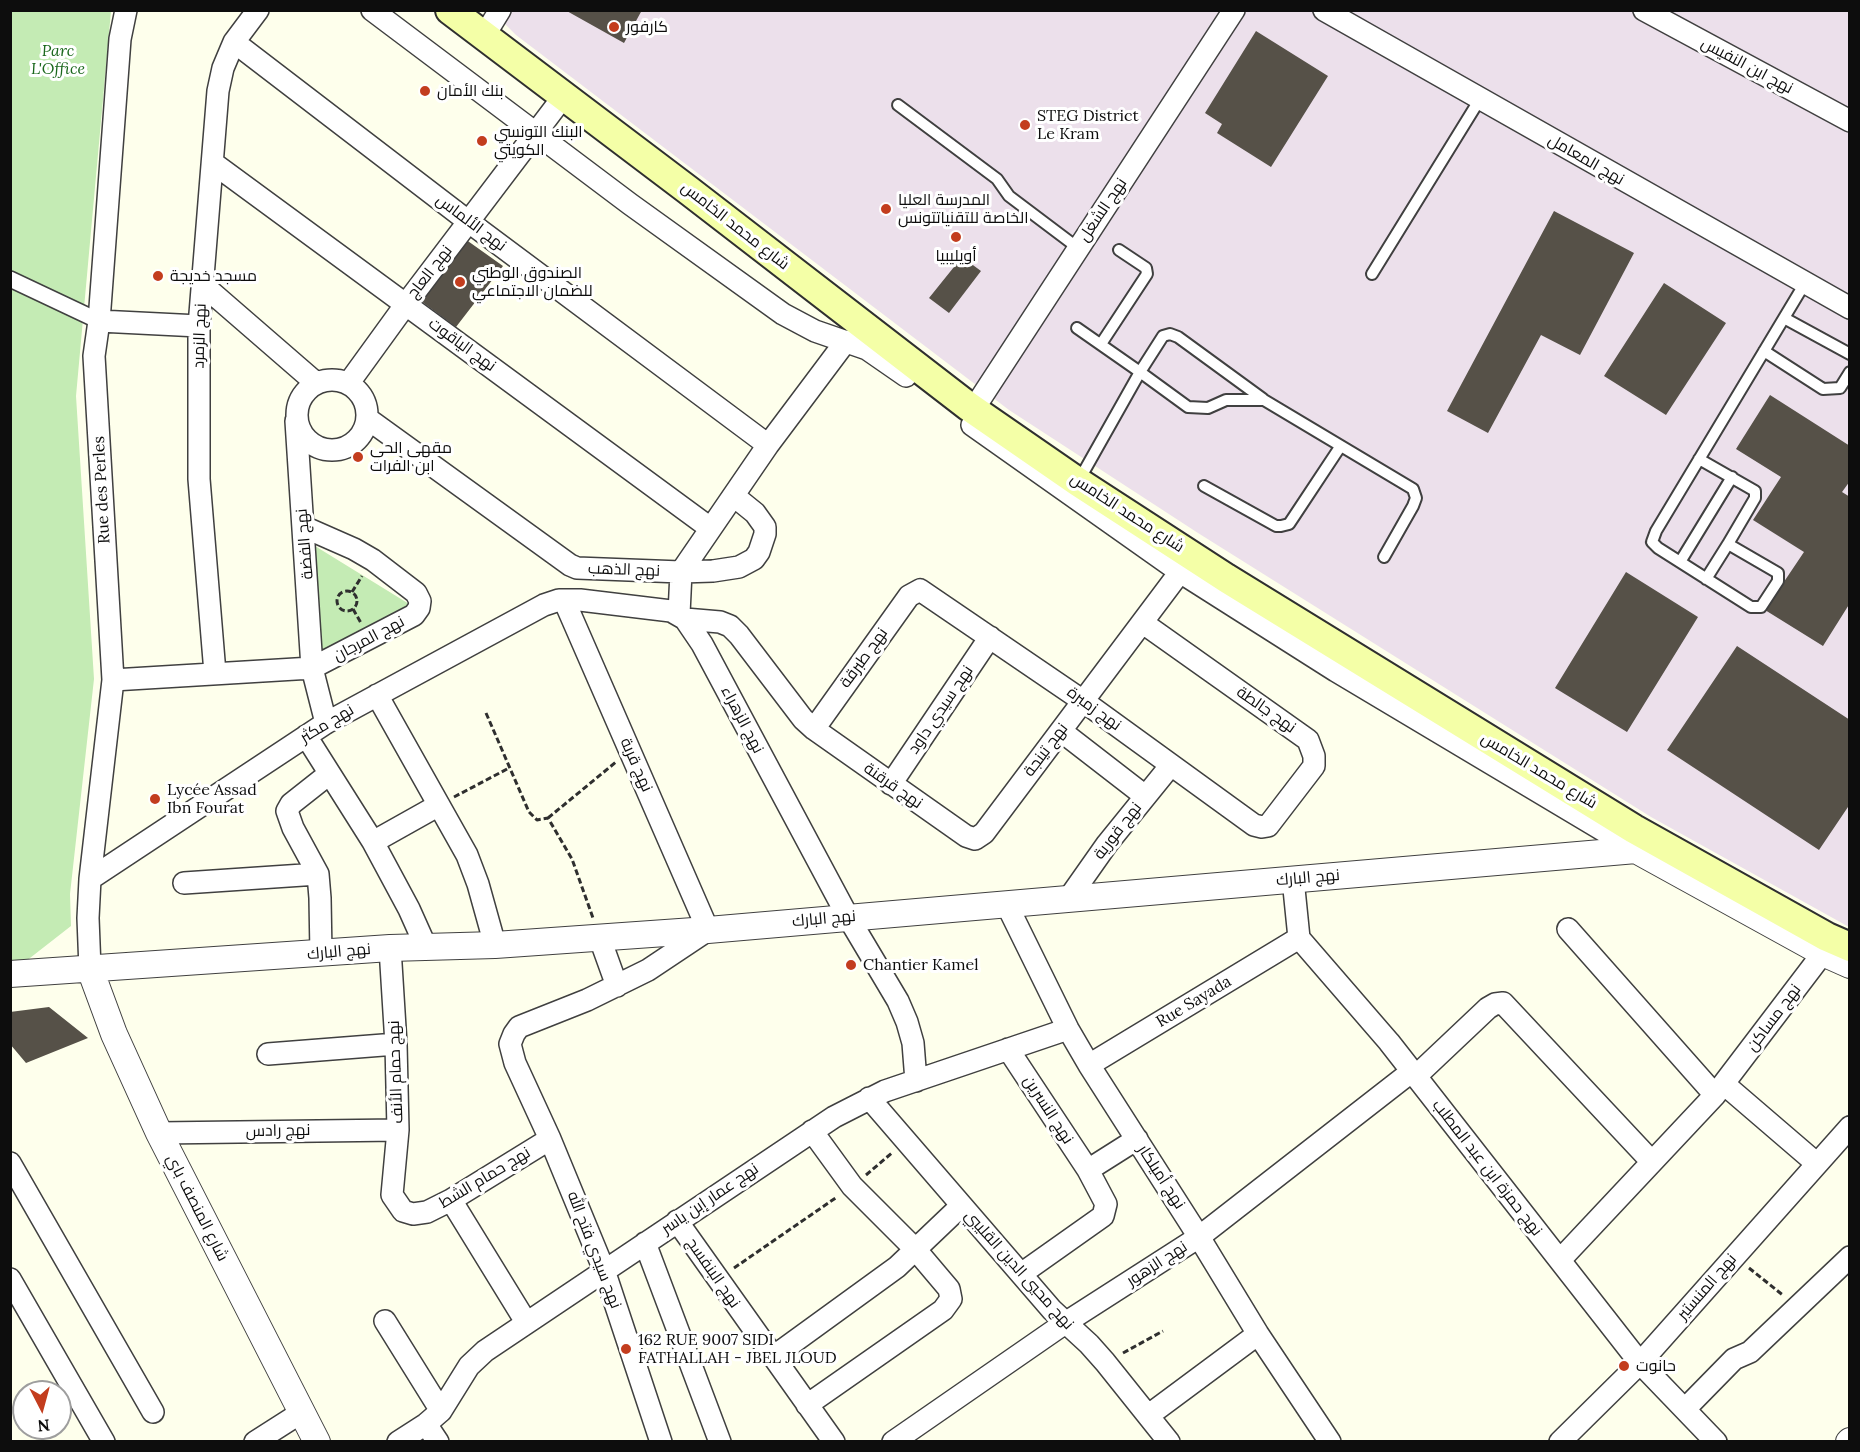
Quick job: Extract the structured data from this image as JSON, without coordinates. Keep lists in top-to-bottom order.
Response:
{
  "streets": {
    "main road": ["شارع محمد الخامس"],
    "street": [
      "نهج ابن النفيس",
      "نهج المعامل",
      "نهج الشغل",
      "نهج الألماس",
      "نهج العاج",
      "نهج الزمرد",
      "نهج الياقوت",
      "Rue des Perles",
      "نهج الفضة",
      "نهج الذهب",
      "نهج المرجان",
      "نهج طبرقة",
      "نهج زمبرة",
      "نهج سيدي داود",
      "نهج جالطة",
      "نهج الزهراء",
      "نهج مكثر",
      "نهج تينجة",
      "نهج قربة",
      "نهج قرقنة",
      "نهج قورية",
      "نهج البارك",
      "Rue Sayada",
      "نهج مساكن",
      "نهج حمام الأنف",
      "نهج النسرين",
      "نهج رادس",
      "نهج حمزة ابن عبد المطلب",
      "نهج أميلكار",
      "نهج حمام الشط",
      "نهج عمار إبن ياسر",
      "شارع المنصف باي",
      "نهج سيدي فتح الله",
      "نهج الزهور",
      "نهج محيي الدين القليبي",
      "نهج البنفسج",
      "نهج المنستير"
    ]
  },
  "crossings": [
    ["نهج الشغل", "شارع محمد الخامس"],
    ["نهج الألماس", "نهج العاج"],
    ["نهج الألماس", "نهج الزمرد"],
    ["نهج الألماس", "نهج الذهب"],
    ["شارع محمد الخامس", "نهج العاج"],
    ["شارع محمد الخامس", "نهج مساكن"],
    ["نهج العاج", "نهج الياقوت"],
    ["نهج العاج", "نهج الفضة"],
    ["نهج العاج", "نهج الذهب"],
    ["نهج الزمرد", "نهج الياقوت"],
    ["نهج الياقوت", "نهج الذهب"],
    ["Rue des Perles", "نهج مكثر"],
    ["Rue des Perles", "نهج البارك"],
    ["Rue des Perles", "شارع المنصف باي"],
    ["نهج الفضة", "نهج الذهب"],
    ["نهج الفضة", "نهج المرجان"],
    ["نهج الفضة", "نهج مكثر"],
    ["نهج الذهب", "نهج قربة"],
    ["نهج طبرقة", "نهج زمبرة"],
    ["نهج طبرقة", "نهج قرقنة"],
    ["نهج زمبرة", "نهج سيدي داود"],
    ["نهج زمبرة", "نهج جالطة"],
    ["نهج زمبرة", "نهج تينجة"],
    ["نهج زمبرة", "نهج قورية"],
    ["نهج سيدي داود", "نهج قرقنة"],
    ["نهج جالطة", "نهج تينجة"],
    ["نهج الزهراء", "نهج قرقنة"],
    ["نهج الزهراء", "نهج البارك"],
    ["نهج الزهراء", "نهج عمار إبن ياسر"],
    ["نهج مكثر", "نهج قربة"],
    ["نهج تينجة", "نهج قرقنة"],
    ["نهج قربة", "نهج البارك"],
    ["نهج قورية", "نهج البارك"],
    ["نهج البارك", "نهج حمام الأنف"],
    ["نهج البارك", "نهج أميلكار"],
    ["نهج البارك", "شارع المنصف باي"],
    ["Rue Sayada", "نهج حمزة ابن عبد المطلب"],
    ["Rue Sayada", "نهج أميلكار"],
    ["نهج مساكن", "نهج حمزة ابن عبد المطلب"],
    ["نهج مساكن", "نهج الزهور"],
    ["نهج حمام الأنف", "نهج رادس"],
    ["نهج حمام الأنف", "نهج حمام الشط"],
    ["نهج النسرين", "نهج عمار إبن ياسر"],
    ["نهج النسرين", "نهج محيي الدين القليبي"],
    ["نهج رادس", "شارع المنصف باي"],
    ["نهج حمزة ابن عبد المطلب", "نهج الزهور"],
    ["نهج حمزة ابن عبد المطلب", "نهج المنستير"],
    ["نهج أميلكار", "نهج عمار إبن ياسر"],
    ["نهج أميلكار", "نهج الزهور"],
    ["نهج حمام الشط", "نهج سيدي فتح الله"],
    ["نهج عمار إبن ياسر", "نهج سيدي فتح الله"],
    ["نهج عمار إبن ياسر", "نهج محيي الدين القليبي"],
    ["نهج عمار إبن ياسر", "نهج البنفسج"],
    ["نهج الزهور", "نهج محيي الدين القليبي"]
  ],
  "parks": ["Parc L'Office"],
  "places": [
    "كارفور",
    "بنك الأمان",
    "STEG District Le Kram",
    "البنك التونسي الكويتي",
    "المدرسة العليا الخاصة للتقنياتتونس",
    "أويليبيا",
    "مسجد خديجة",
    "الصندوق الوطني للضمان الاجتماعي",
    "مقهى الحي ابن الفرات",
    "Lycée Assad Ibn Fourat",
    "Chantier Kamel",
    "162 RUE 9007 SIDI FATHALLAH - JBEL JLOUD",
    "حانوت"
  ],
  "north": "bottom"
}
